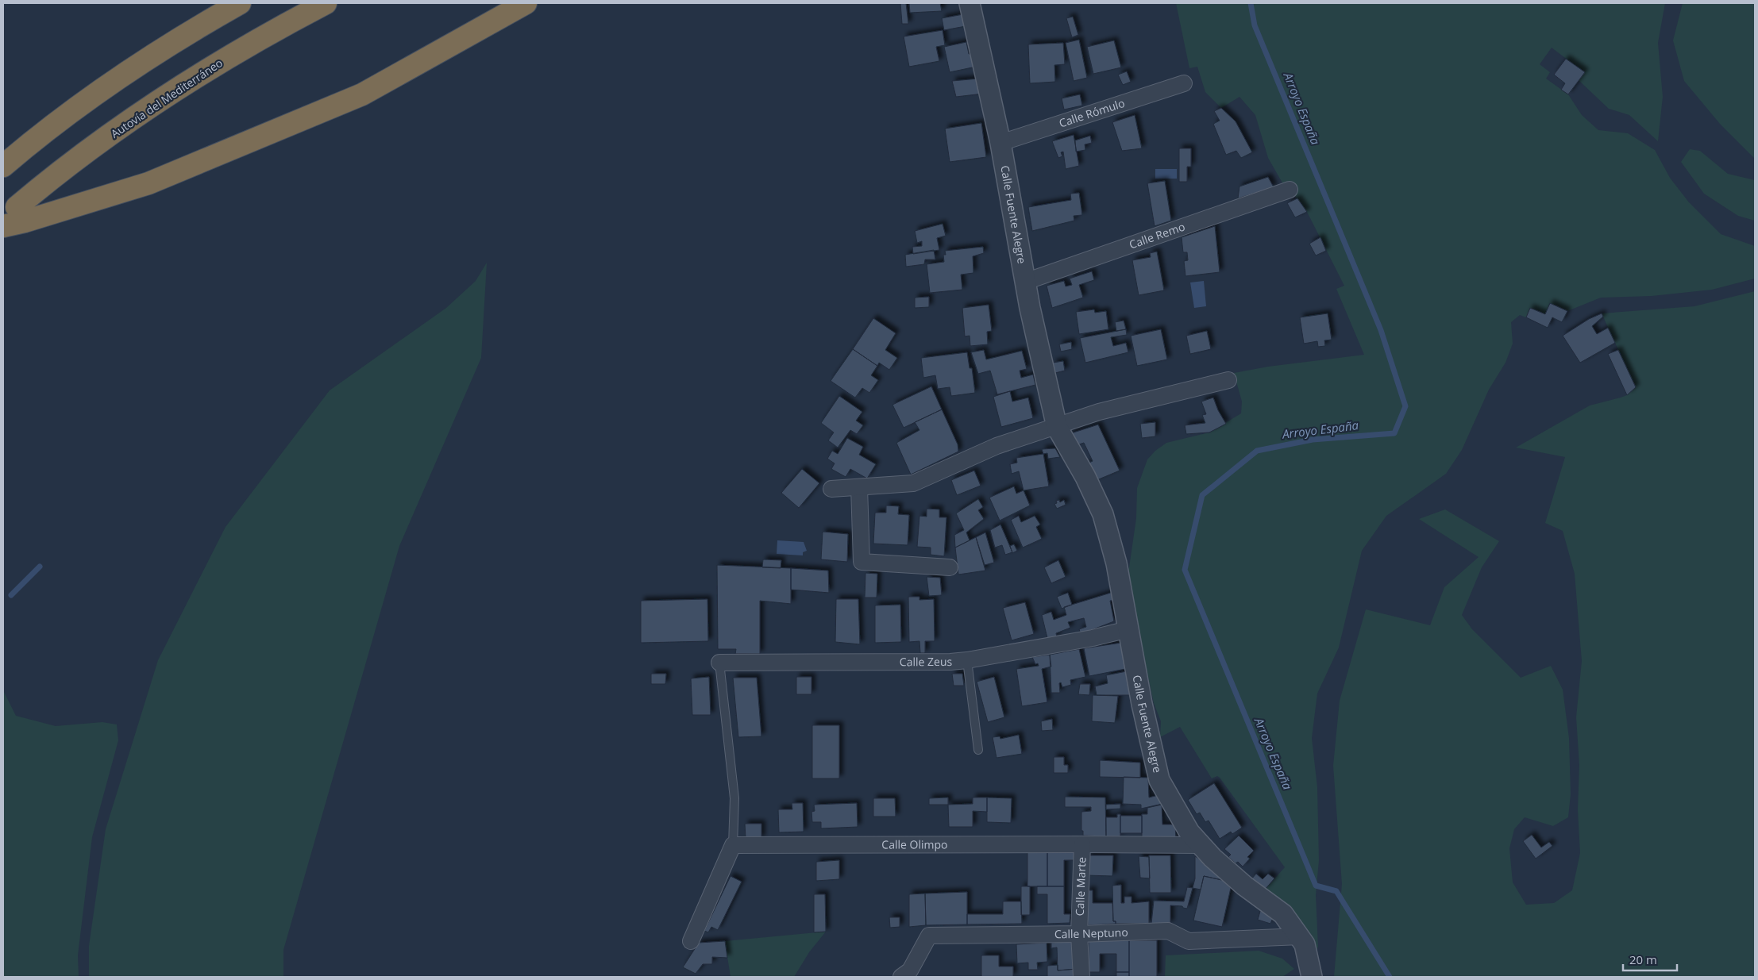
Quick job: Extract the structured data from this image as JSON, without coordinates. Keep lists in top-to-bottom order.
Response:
{
  "streets": {
    "highway": ["Autovía del Mediterráneo"],
    "street": [
      "Calle Rómulo",
      "Calle Fuente Alegre",
      "Calle Remo",
      "Calle Zeus",
      "Calle Olimpo",
      "Calle Marte",
      "Calle Neptuno"
    ]
  },
  "crossings": [
    ["Calle Rómulo", "Calle Fuente Alegre"],
    ["Calle Fuente Alegre", "Calle Remo"],
    ["Calle Fuente Alegre", "Calle Zeus"],
    ["Calle Fuente Alegre", "Calle Olimpo"],
    ["Calle Fuente Alegre", "Calle Neptuno"],
    ["Calle Olimpo", "Calle Marte"],
    ["Calle Marte", "Calle Neptuno"]
  ],
  "water": ["Arroyo España"],
  "scale_bar": "20 m"
}
